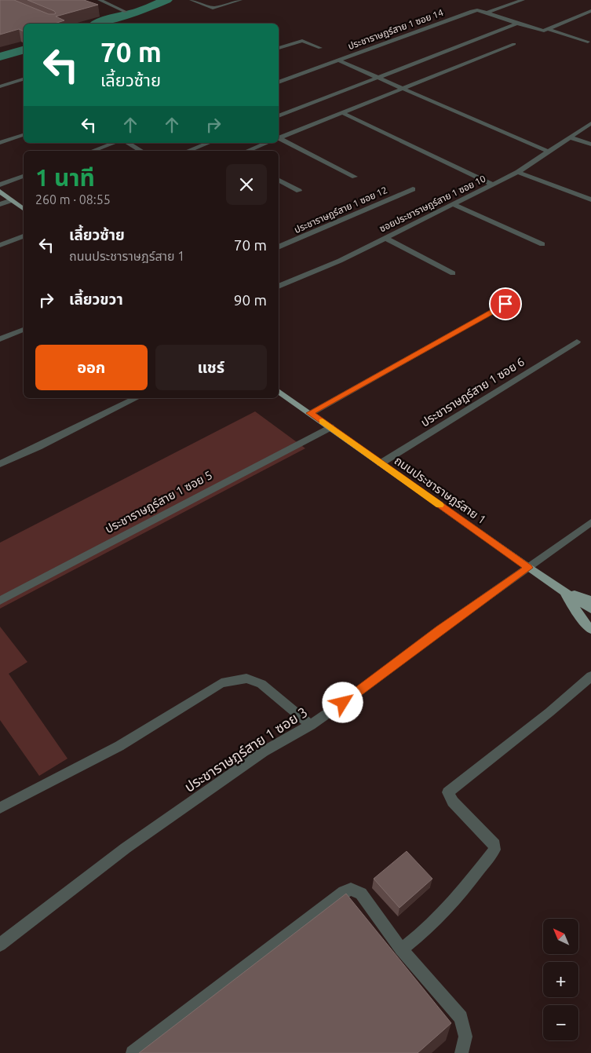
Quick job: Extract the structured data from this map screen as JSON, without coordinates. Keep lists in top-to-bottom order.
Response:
{
  "streets": {
    "main road": ["ถนนประชาราษฎร์สาย 1"],
    "street": [
      "ประชาราษฎร์สาย 1 ซอย 14",
      "ซอยประชาราษฎร์สาย 1 ซอย 10",
      "ประชาราษฎร์สาย 1 ซอย 12",
      "ประชาราษฎร์สาย 1 ซอย 6",
      "ประชาราษฎร์สาย 1 ซอย 5",
      "ประชาราษฎร์สาย 1 ซอย 3"
    ]
  },
  "crossings": [
    ["ประชาราษฎร์สาย 1 ซอย 6", "ถนนประชาราษฎร์สาย 1"],
    ["ถนนประชาราษฎร์สาย 1", "ประชาราษฎร์สาย 1 ซอย 5"],
    ["ถนนประชาราษฎร์สาย 1", "ประชาราษฎร์สาย 1 ซอย 3"]
  ],
  "north": "top left",
  "page": {
    "turn": ["70 m", "เลี้ยวซ้าย"],
    "heading": ["1 นาที", "260 m · 08:55"],
    "list": [
      {
        "name": "เลี้ยวซ้าย",
        "note": "ถนนประชาราษฎร์สาย 1",
        "value": "70 m"
      },
      {
        "name": "เลี้ยวขวา",
        "value": "90 m"
      }
    ],
    "buttons": ["ออก", "แชร์"],
    "map_buttons": ["+", "−"]
  }
}
